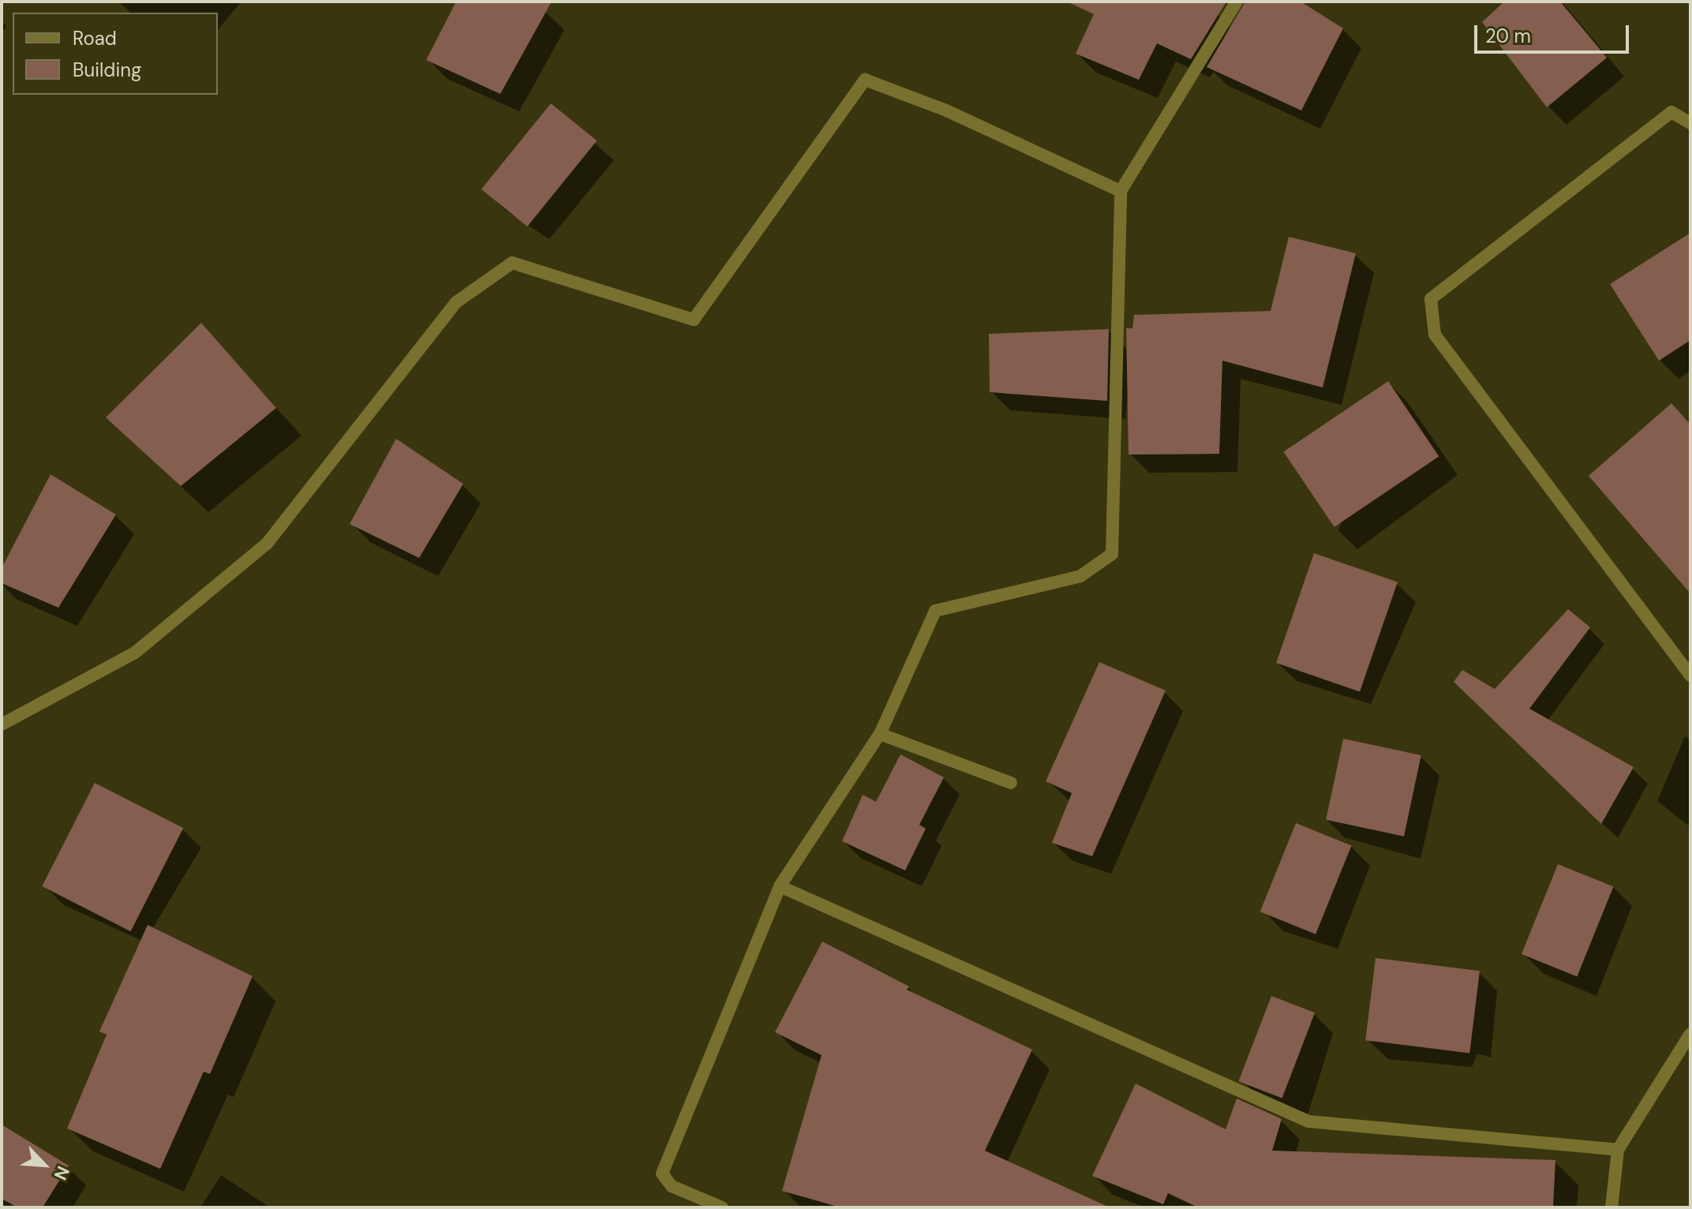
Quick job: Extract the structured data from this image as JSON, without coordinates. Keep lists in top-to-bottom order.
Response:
{
  "legend": ["Road", "Building"],
  "scale_bar": "20 m",
  "north": "bottom right"
}
